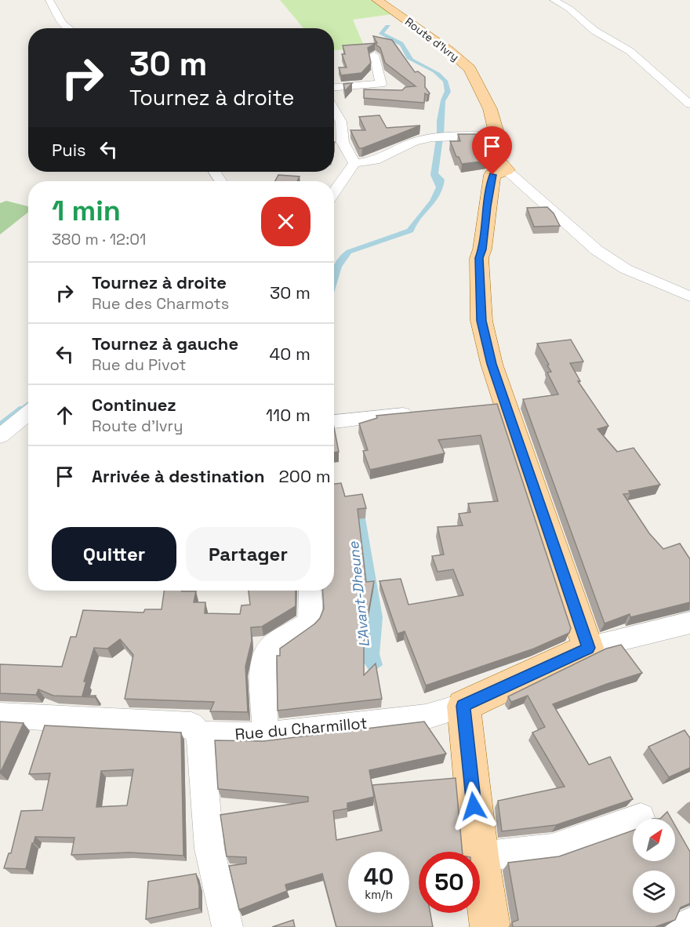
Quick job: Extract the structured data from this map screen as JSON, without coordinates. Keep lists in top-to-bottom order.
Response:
{
  "streets": {
    "main road": ["Route d'Ivry"],
    "street": ["Rue du Charmillot"]
  },
  "water": ["L'Avant-Dheune"],
  "north": "top right",
  "page": {
    "turn": ["30 m", "Tournez à droite"],
    "then": "Puis",
    "heading": ["1 min", "380 m · 12:01"],
    "list": [
      {
        "name": "Tournez à droite",
        "note": "Rue des Charmots",
        "value": "30 m"
      },
      {
        "name": "Tournez à gauche",
        "note": "Rue du Pivot",
        "value": "40 m"
      },
      {
        "name": "Continuez",
        "note": "Route d'Ivry",
        "value": "110 m"
      },
      {
        "name": "Arrivée à destination",
        "value": "200 m"
      }
    ],
    "buttons": ["Quitter", "Partager"],
    "speed": "40 km/h",
    "limit": "50"
  }
}
